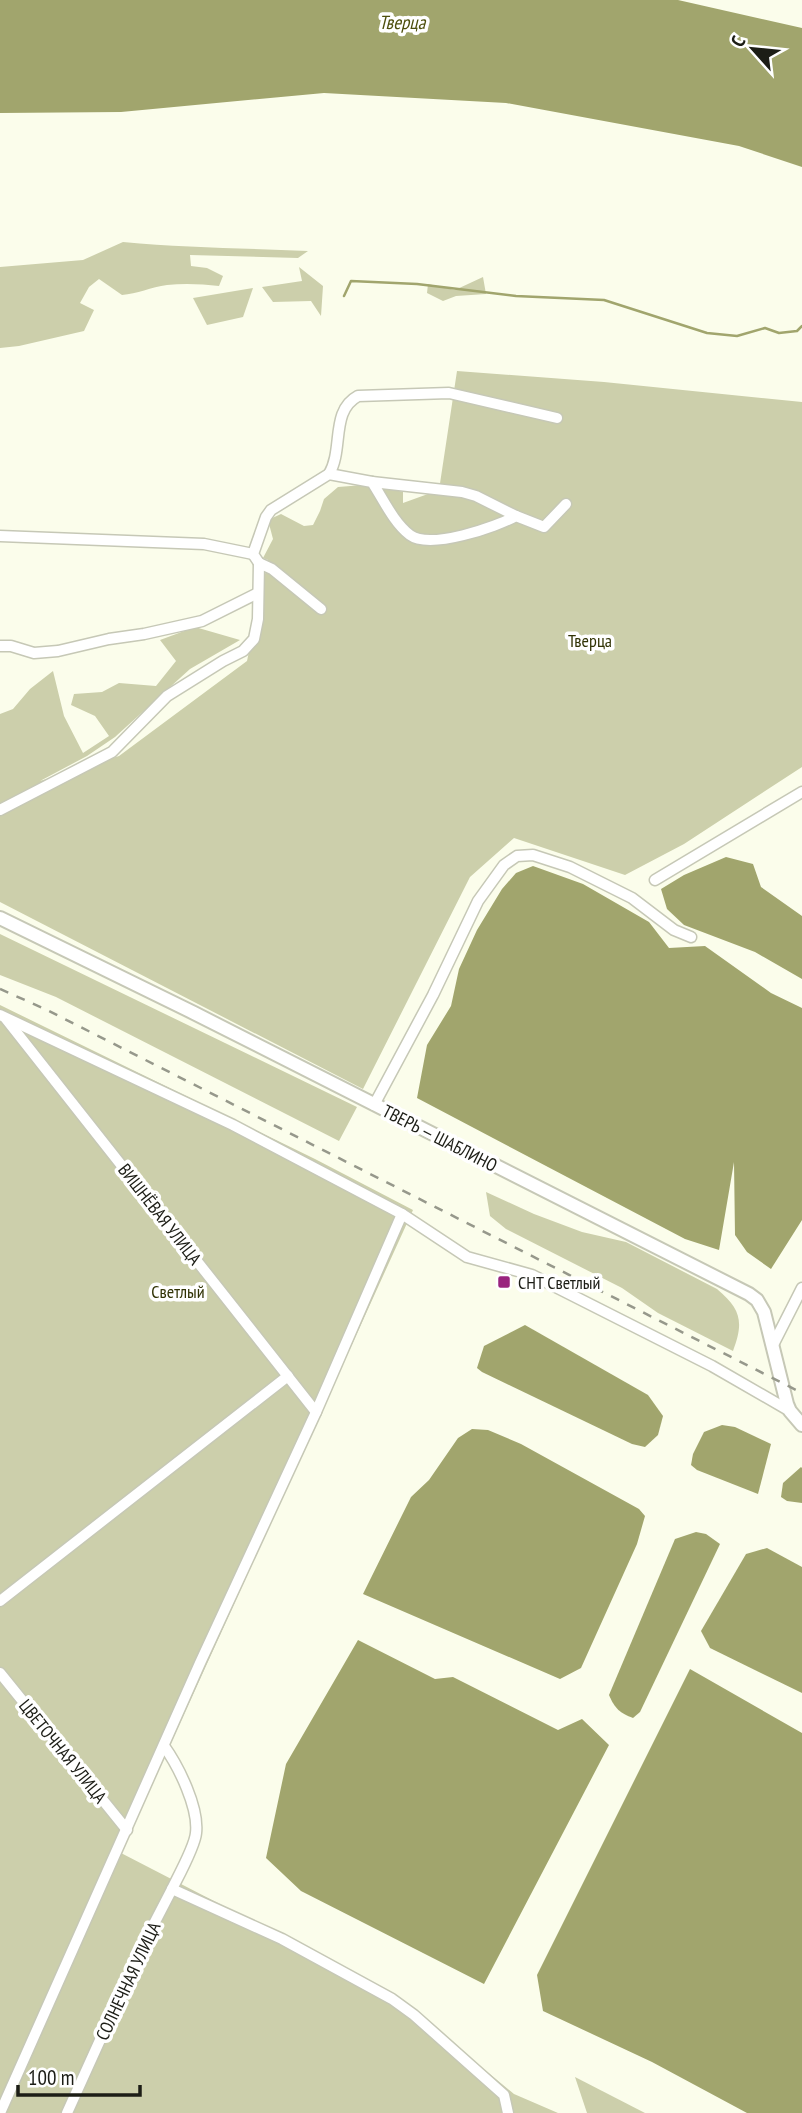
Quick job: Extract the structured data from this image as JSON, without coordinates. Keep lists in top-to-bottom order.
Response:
{
  "streets": {
    "street": [
      "ТВЕРЬ — ШАБЛИНО",
      "ВИШНЁВАЯ УЛИЦА",
      "ЦВЕТОЧНАЯ УЛИЦА",
      "СОЛНЕЧНАЯ УЛИЦА"
    ]
  },
  "water": ["Тверца"],
  "parks": ["Тверца", "Светлый"],
  "places": {
    "transit": ["СНТ Светлый"]
  },
  "scale_bar": "100 m",
  "north": "top left"
}
